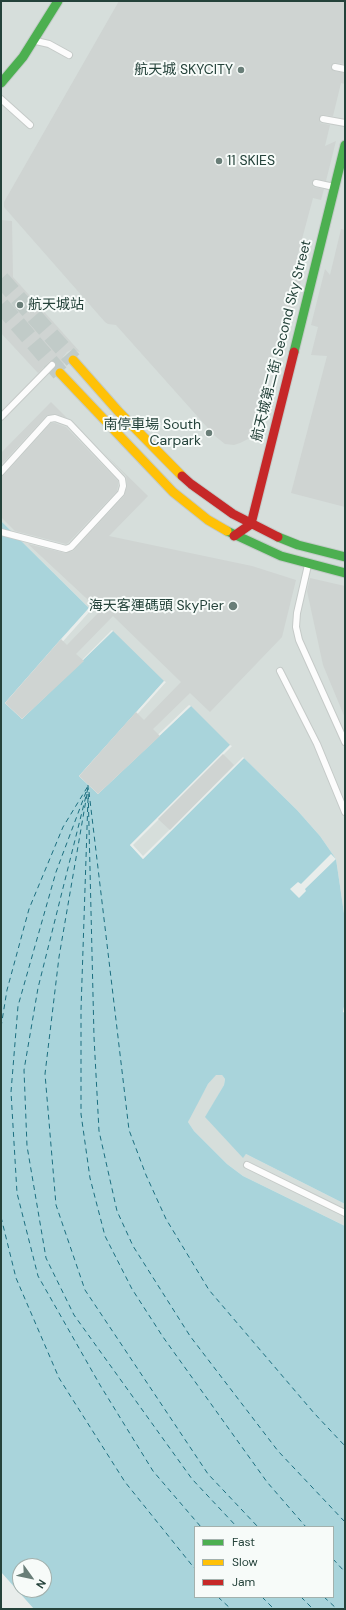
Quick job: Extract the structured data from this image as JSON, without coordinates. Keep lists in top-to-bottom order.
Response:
{
  "streets": {
    "street": ["航天城第二街 Second Sky Street"]
  },
  "places": [
    "航天城 SKYCITY",
    "11 SKIES",
    "航天城站",
    "南停車場 South Carpark",
    "海天客運碼頭 SkyPier"
  ],
  "legend": ["Fast", "Slow", "Jam"],
  "north": "bottom right"
}
